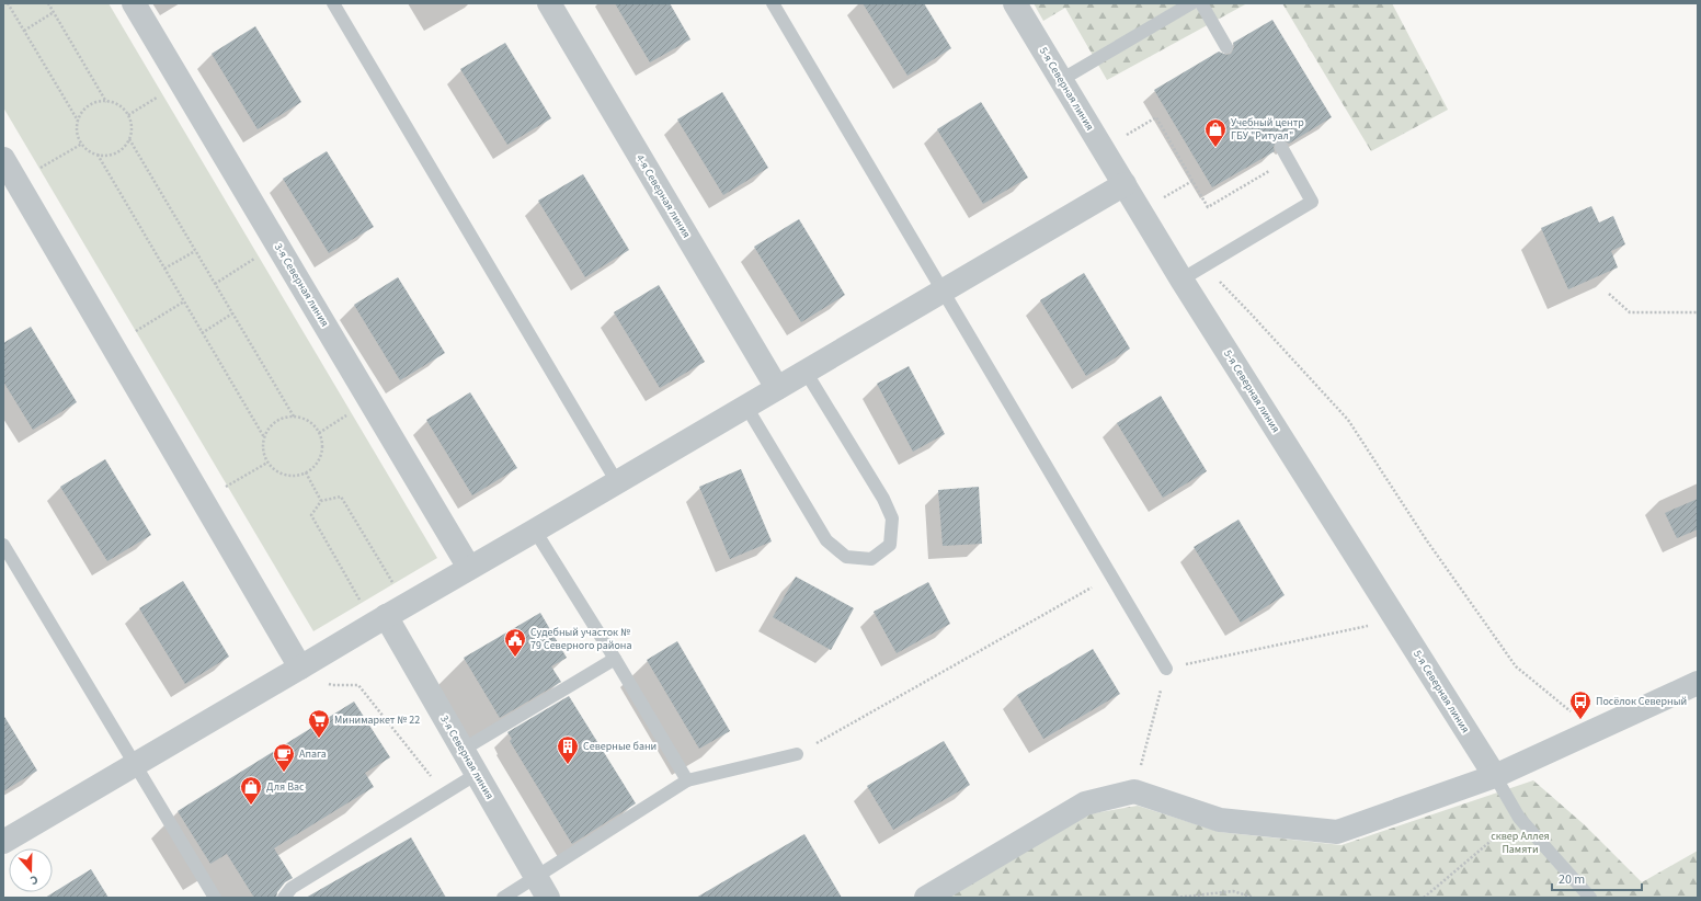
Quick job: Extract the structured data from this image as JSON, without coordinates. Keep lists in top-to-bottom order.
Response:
{
  "streets": {
    "street": ["5-я Северная линия", "4-я Северная линия", "3-я Северная линия"]
  },
  "parks": ["сквер Аллея Памяти"],
  "places": {
    "shop": ["Учебный центр ГБУ \"Ритуал\"", "Для Вас"],
    "public building": ["Судебный участок № 79 Северного района"],
    "bus stop": ["Посёлок Северный"],
    "supermarket": ["Минимаркет № 22"],
    "building": ["Северные бани"],
    "cafe": ["Апага"]
  },
  "scale_bar": "20 m",
  "north": "bottom"
}
